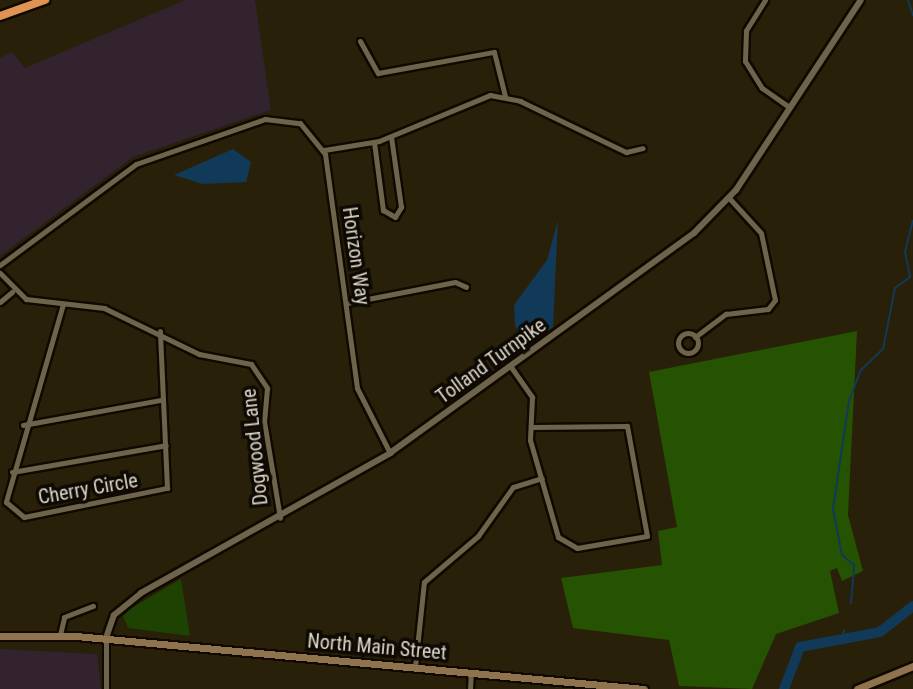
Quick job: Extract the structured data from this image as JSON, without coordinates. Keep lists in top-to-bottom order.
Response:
{
  "streets": {
    "main road": ["North Main Street"],
    "street": [
      "Horizon Way",
      "Tolland Turnpike",
      "Dogwood Lane",
      "Cherry Circle"
    ]
  },
  "crossings": [
    ["Horizon Way", "Tolland Turnpike"],
    ["Tolland Turnpike", "Dogwood Lane"],
    ["Tolland Turnpike", "North Main Street"],
    ["Dogwood Lane", "Cherry Circle"]
  ]
}
